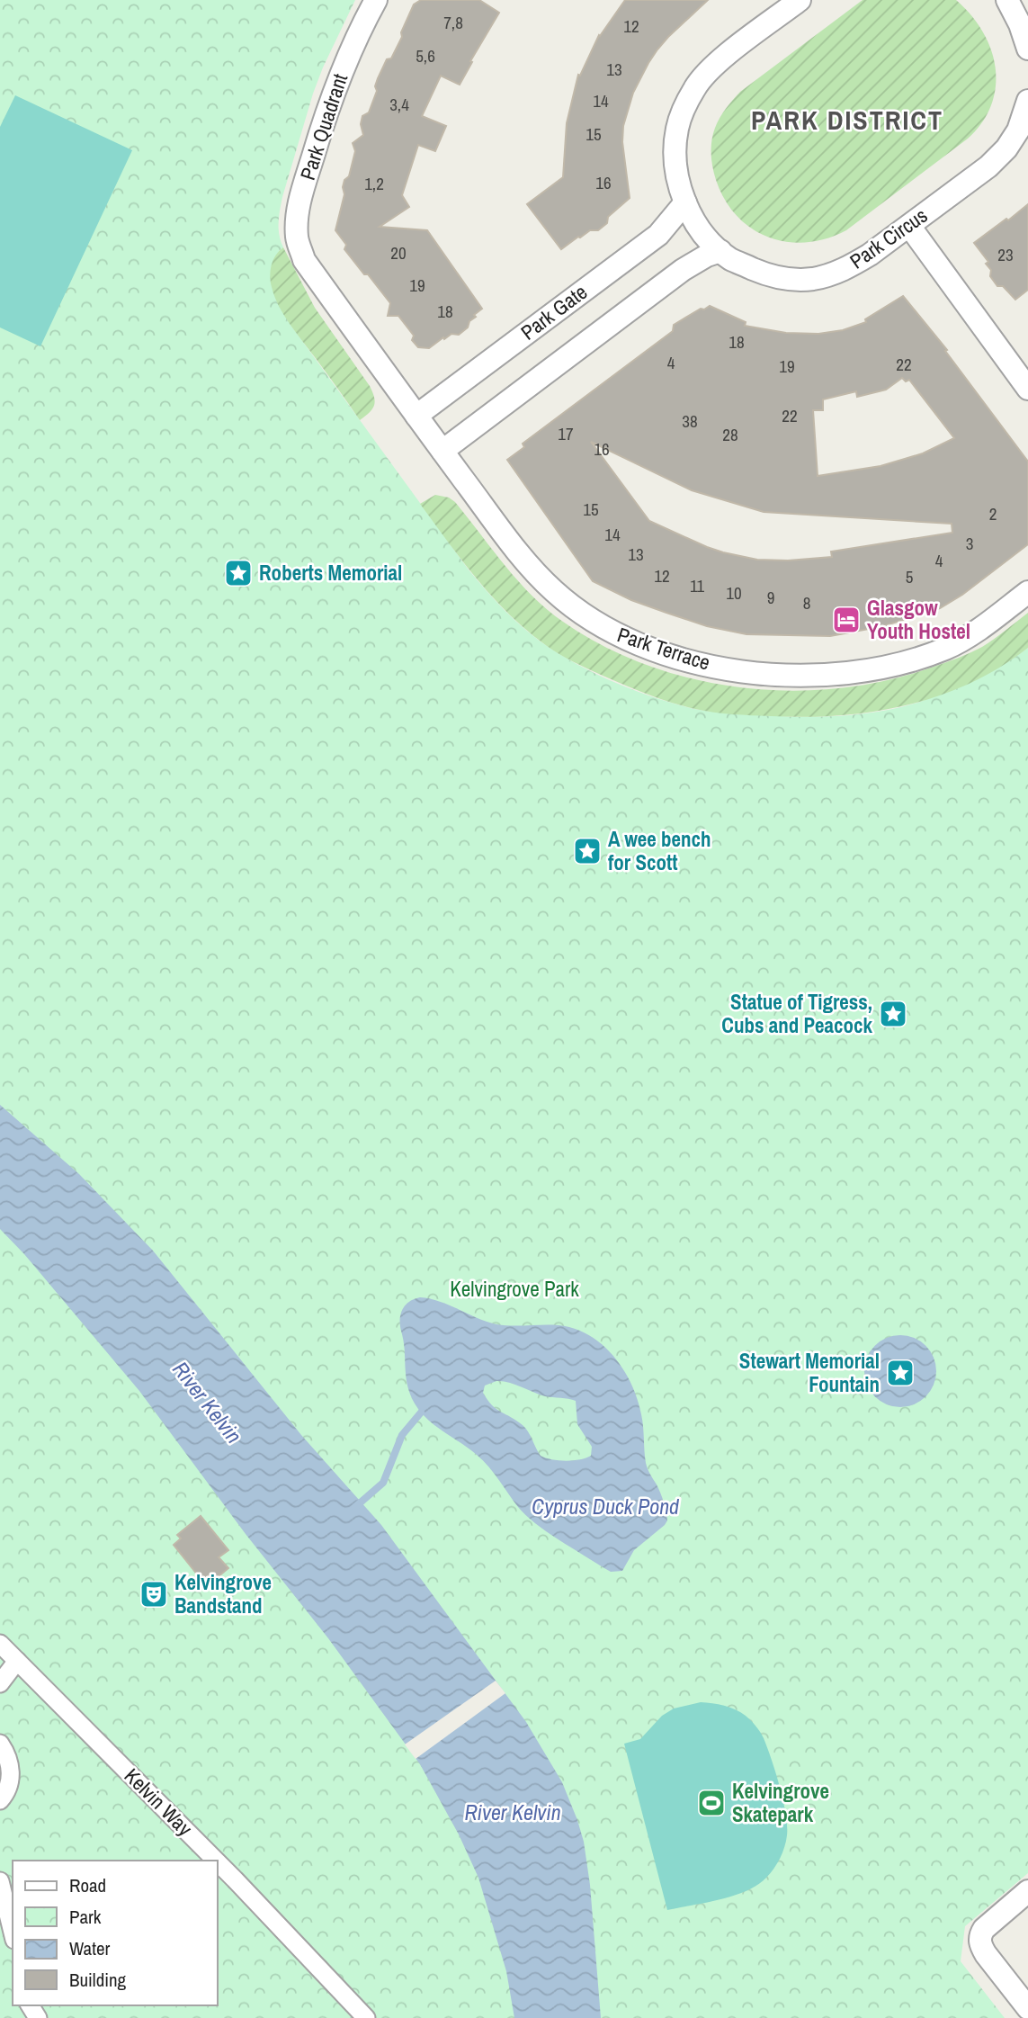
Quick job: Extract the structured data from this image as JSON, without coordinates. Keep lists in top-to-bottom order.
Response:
{
  "streets": {
    "street": [
      "Park Quadrant",
      "Park Circus",
      "Park Gate",
      "Park Terrace",
      "Kelvin Way"
    ]
  },
  "crossings": [
    ["Park Quadrant", "Park Terrace"],
    ["Park Circus", "Park Gate"],
    ["Park Gate", "Park Terrace"]
  ],
  "districts": ["PARK DISTRICT"],
  "water": ["River Kelvin", "Cyprus Duck Pond"],
  "parks": ["Kelvingrove Park"],
  "places": {
    "place": [
      "Roberts Memorial",
      "A wee bench for Scott",
      "Statue of Tigress, Cubs and Peacock",
      "Stewart Memorial Fountain"
    ],
    "hotel": ["Glasgow Youth Hostel"],
    "theatre": ["Kelvingrove Bandstand"],
    "sports": ["Kelvingrove Skatepark"]
  },
  "house_numbers": [
    "7,8",
    "12",
    "5,6",
    "13",
    "14",
    "3,4",
    "15",
    "16",
    "1,2",
    "20",
    "23",
    "19",
    "18",
    "18",
    "4",
    "22",
    "19",
    "22",
    "38",
    "17",
    "28",
    "16",
    "15",
    "2",
    "14",
    "3",
    "13",
    "4",
    "12",
    "5",
    "11",
    "10",
    "9",
    "8"
  ],
  "legend": [
    "Road",
    "Park",
    "Water",
    "Building"
  ]
}
